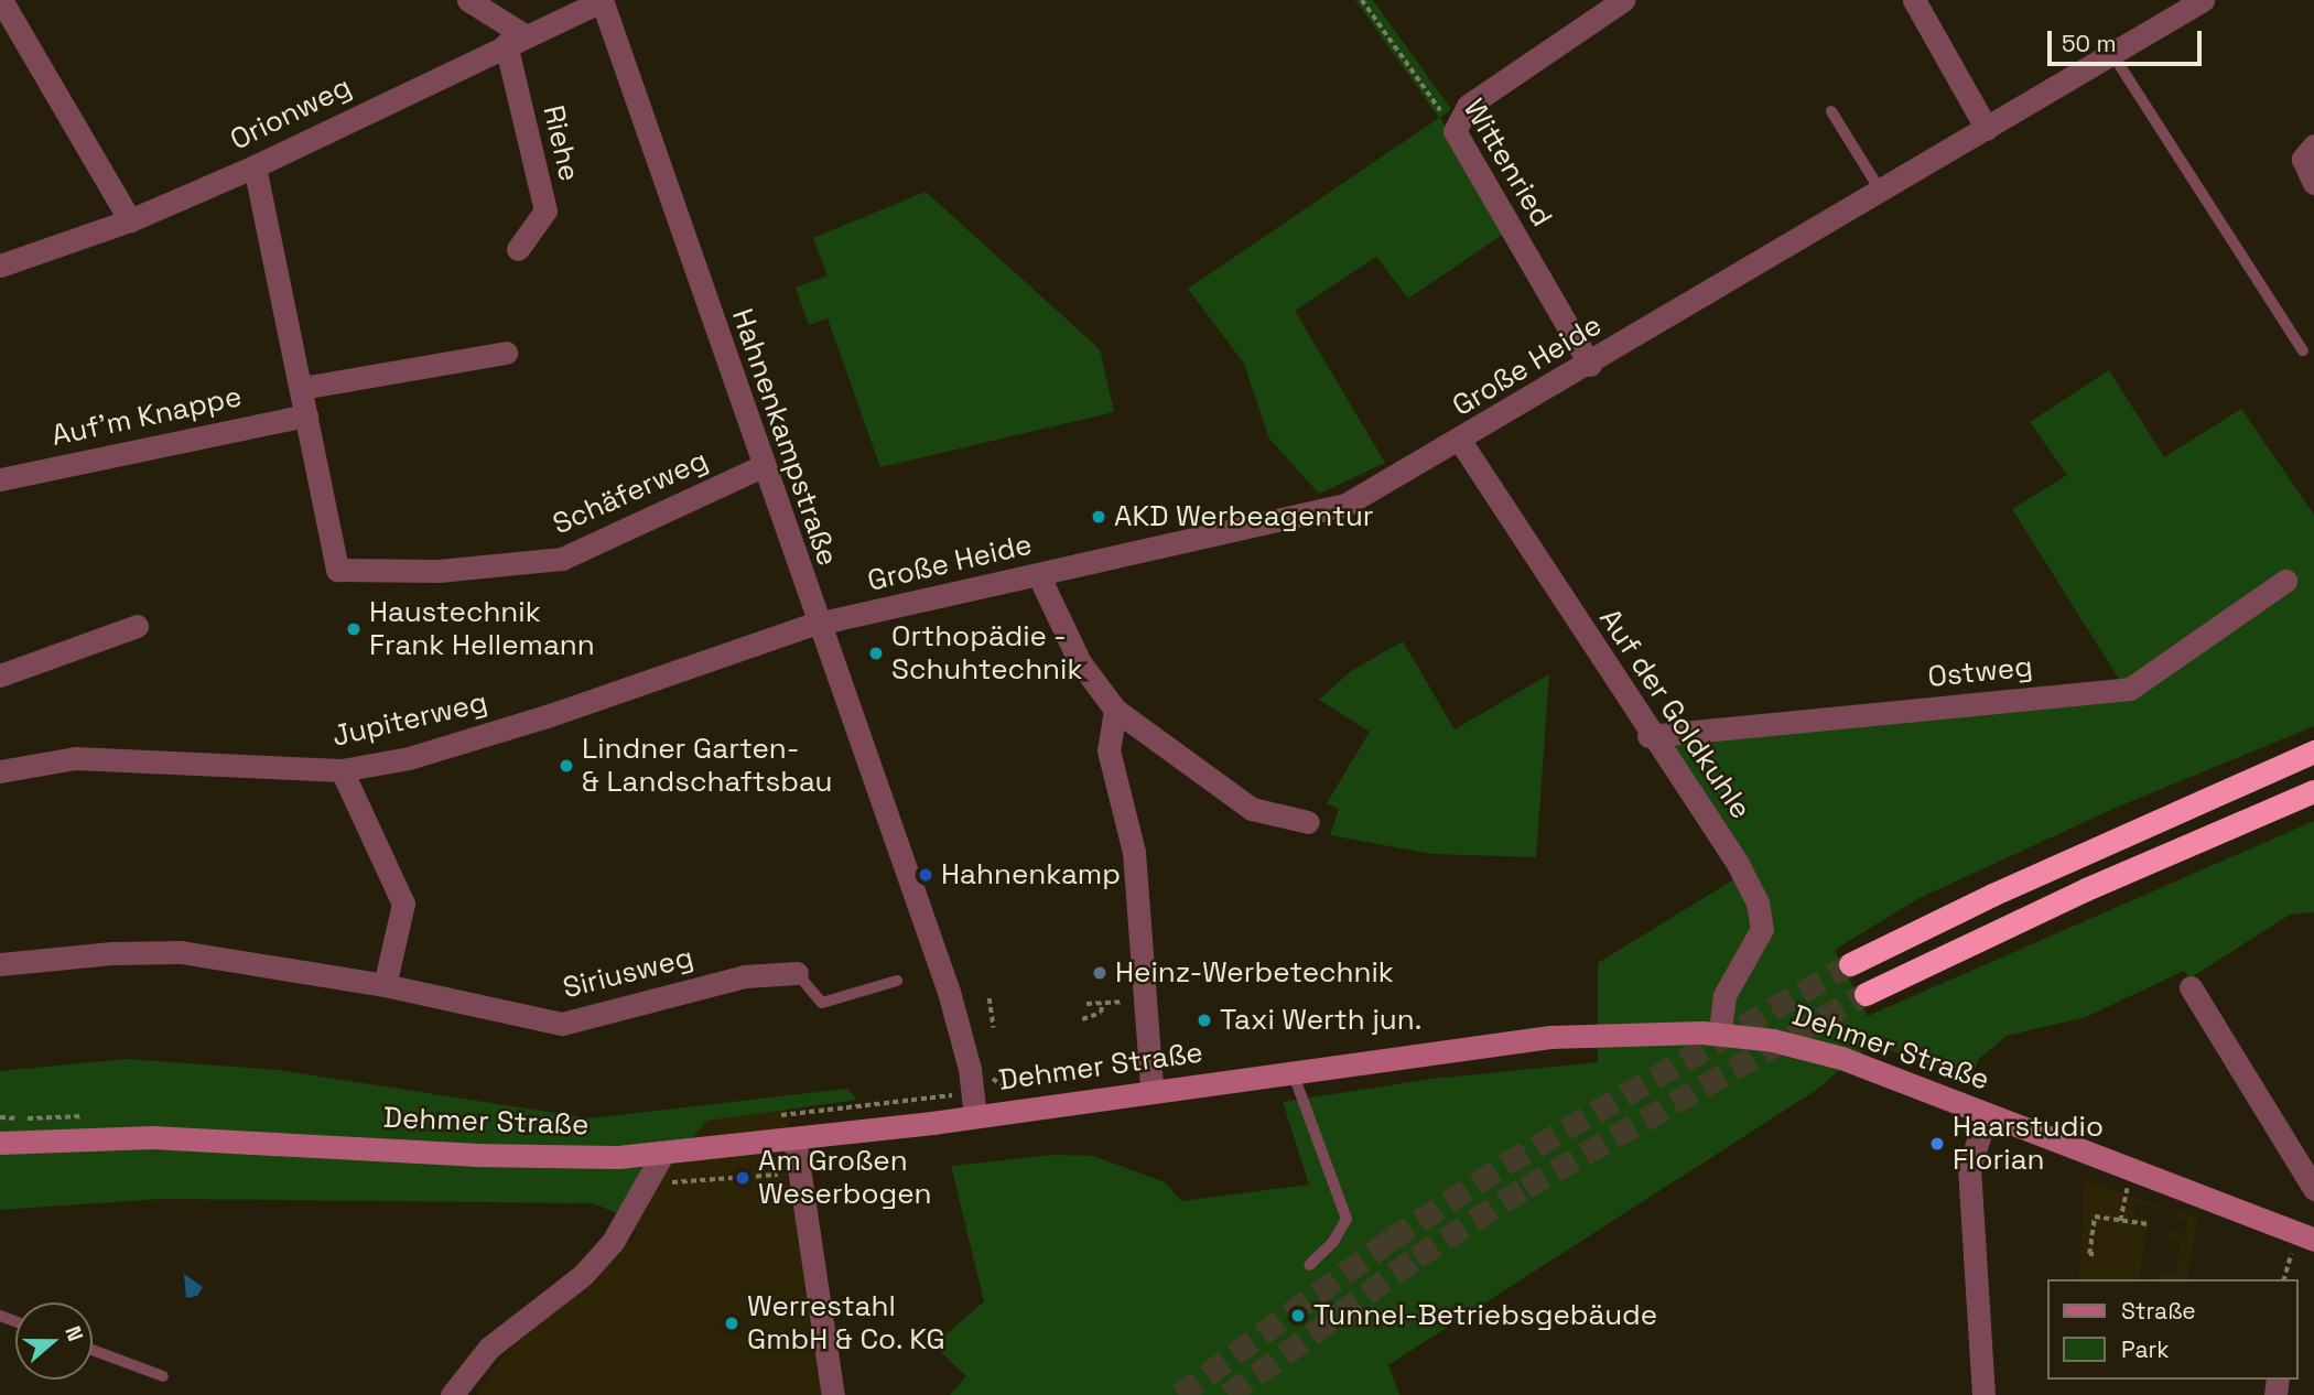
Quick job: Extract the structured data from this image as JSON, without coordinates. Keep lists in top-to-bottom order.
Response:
{
  "streets": {
    "street": [
      "Orionweg",
      "Riehe",
      "Wittenried",
      "Große Heide",
      "Auf'm Knappe",
      "Hahnenkampstraße",
      "Schäferweg",
      "Ostweg",
      "Auf der Goldkuhle",
      "Jupiterweg",
      "Siriusweg",
      "Dehmer Straße"
    ]
  },
  "crossings": [
    ["Orionweg", "Riehe"],
    ["Orionweg", "Hahnenkampstraße"],
    ["Wittenried", "Große Heide"],
    ["Große Heide", "Hahnenkampstraße"],
    ["Große Heide", "Auf der Goldkuhle"],
    ["Große Heide", "Jupiterweg"],
    ["Auf'm Knappe", "Schäferweg"],
    ["Hahnenkampstraße", "Schäferweg"],
    ["Hahnenkampstraße", "Jupiterweg"],
    ["Hahnenkampstraße", "Dehmer Straße"],
    ["Ostweg", "Auf der Goldkuhle"],
    ["Auf der Goldkuhle", "Dehmer Straße"]
  ],
  "places": [
    "AKD Werbeagentur",
    "Haustechnik Frank Hellemann",
    "Orthopädie - Schuhtechnik",
    "Lindner Garten- & Landschaftsbau",
    "Hahnenkamp",
    "Heinz-Werbetechnik",
    "Taxi Werth jun.",
    "Haarstudio Florian",
    "Am Großen Weserbogen",
    "Tunnel-Betriebsgebäude",
    "Werrestahl GmbH & Co. KG"
  ],
  "legend": ["Straße", "Park"],
  "scale_bar": "50 m",
  "north": "right"
}
